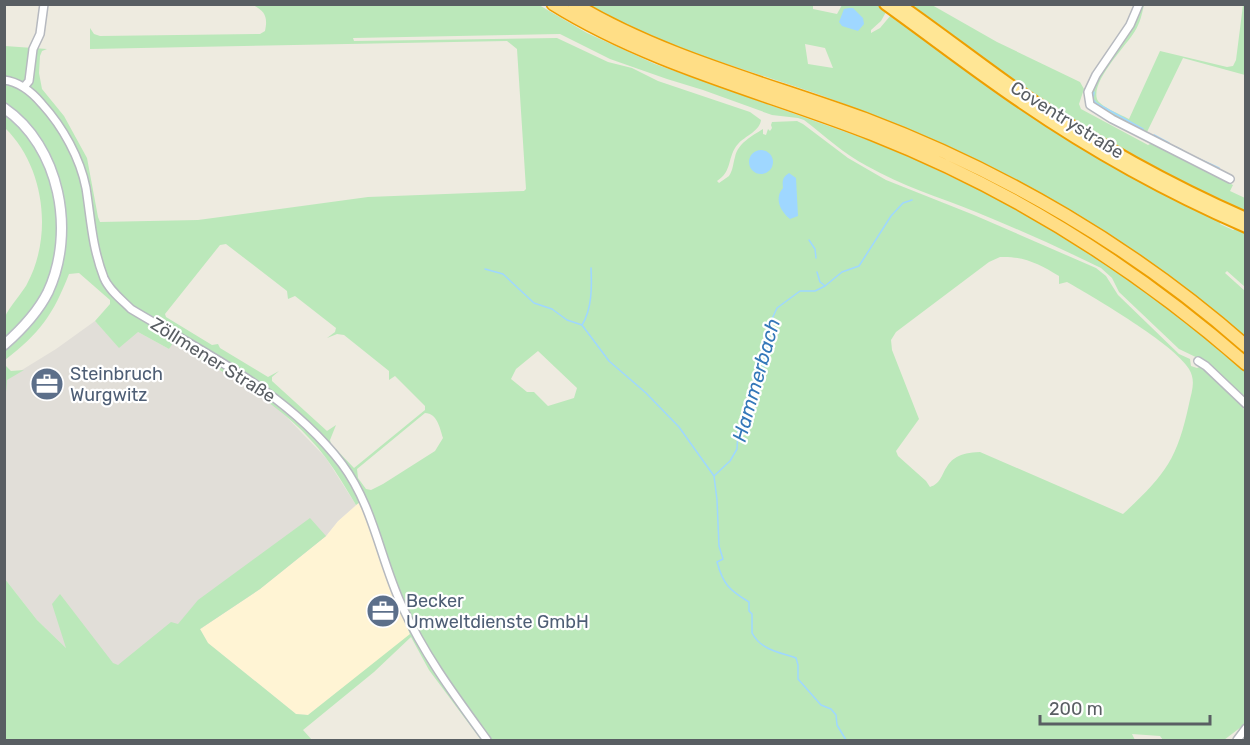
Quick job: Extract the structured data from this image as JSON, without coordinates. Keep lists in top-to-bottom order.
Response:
{
  "streets": {
    "highway": ["Coventrystraße"],
    "street": ["Zöllmener Straße"]
  },
  "water": ["Hammerbach"],
  "places": {
    "office": ["Steinbruch Wurgwitz", "Becker Umweltdienste GmbH"]
  },
  "scale_bar": "200 m"
}
